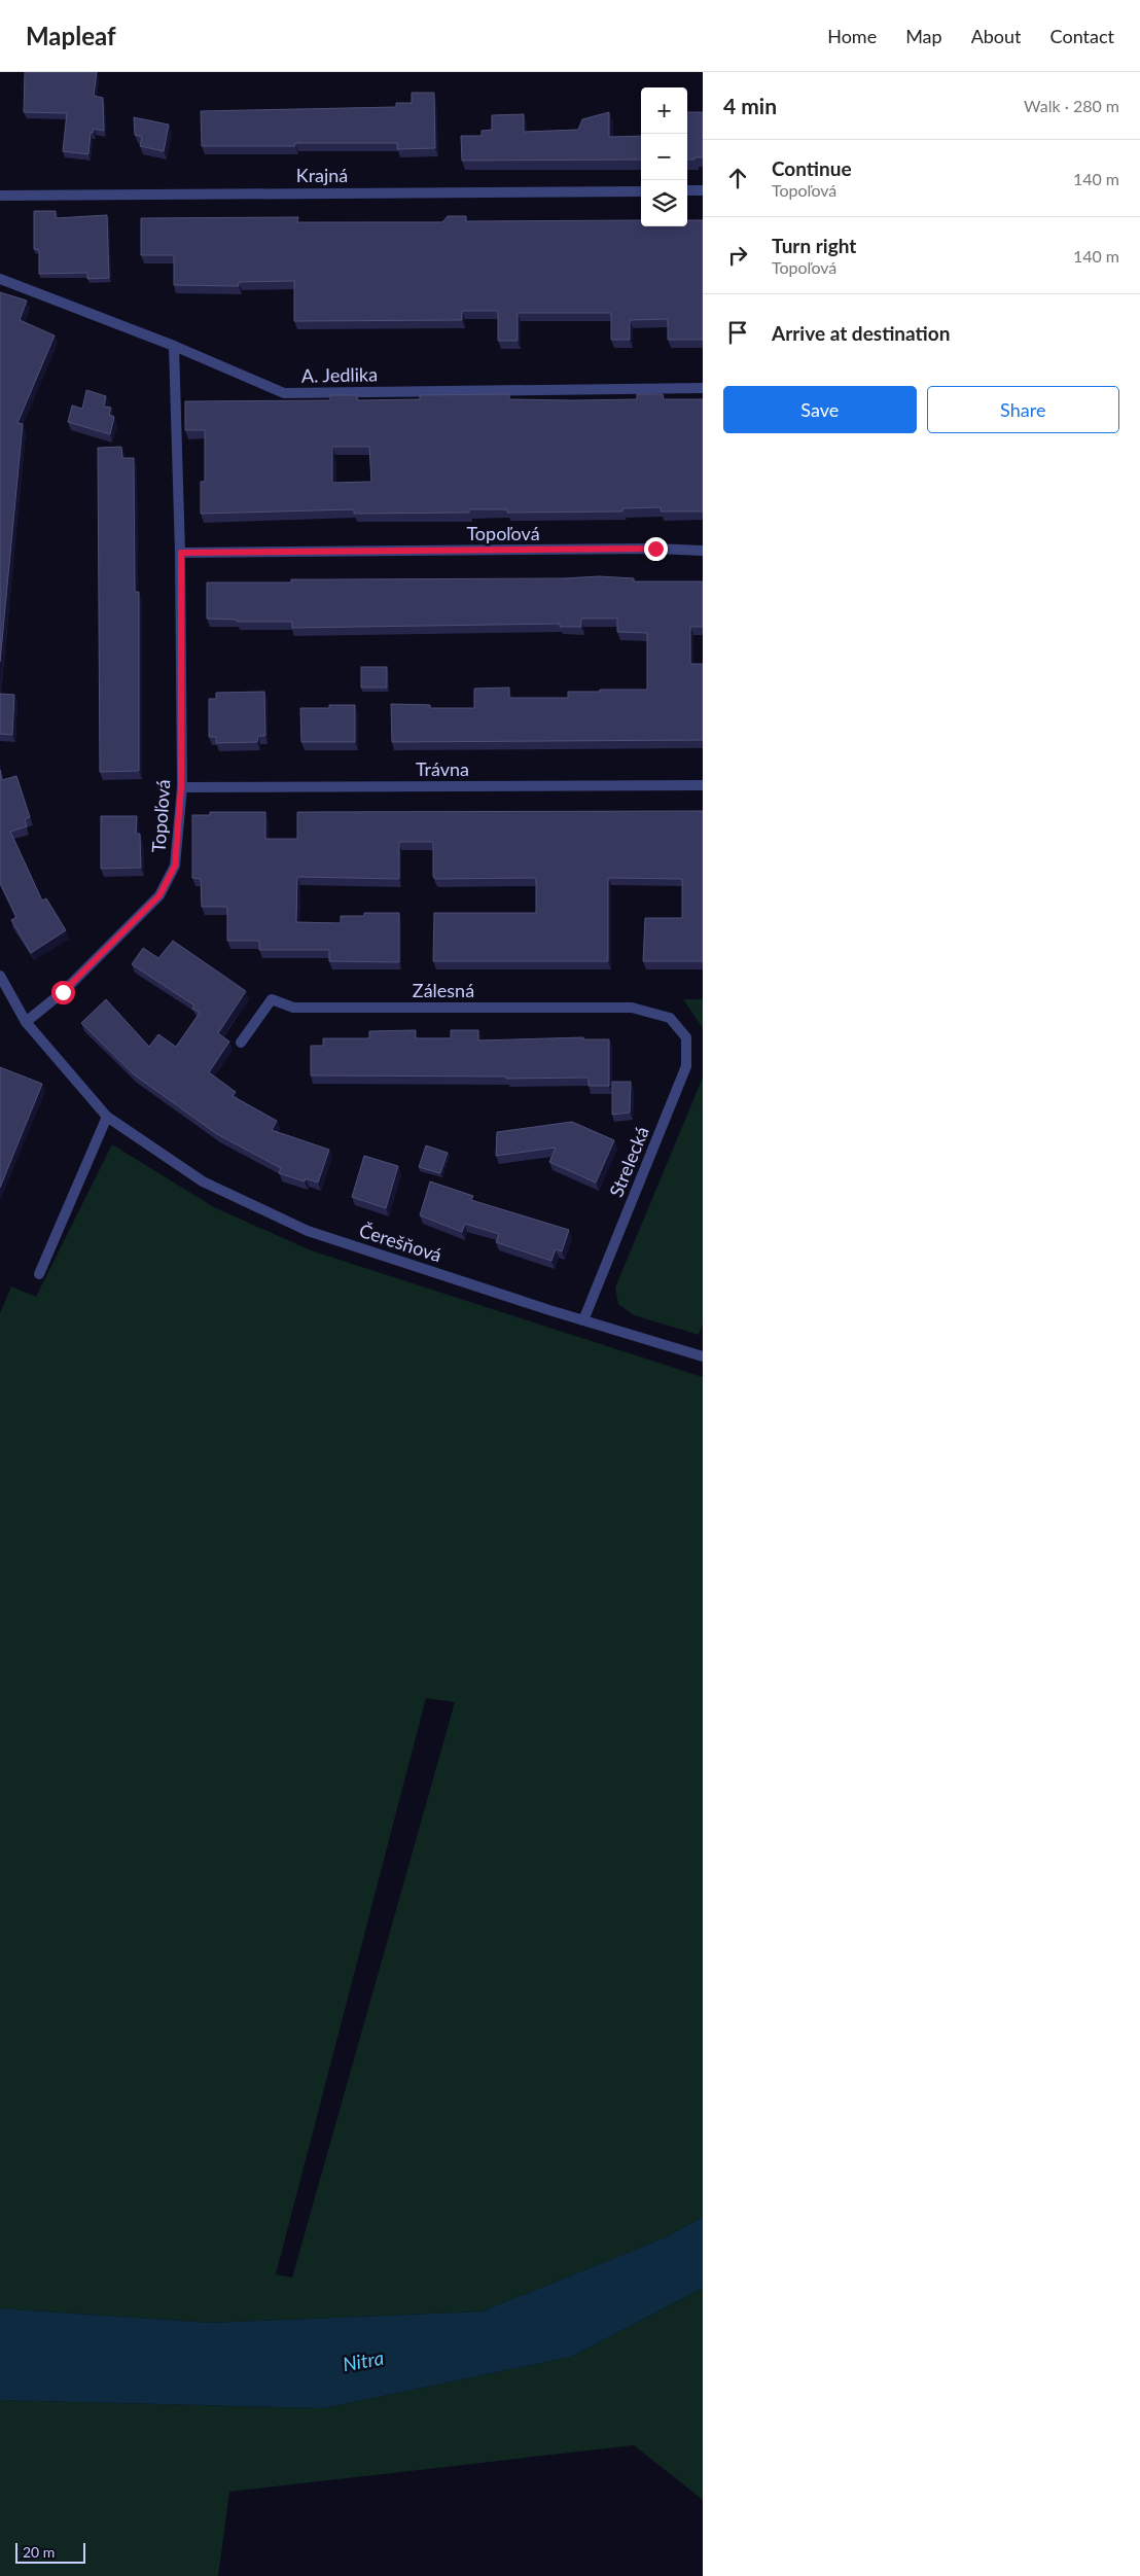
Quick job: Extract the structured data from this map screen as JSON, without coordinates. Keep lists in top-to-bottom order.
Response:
{
  "streets": {
    "street": [
      "Krajná",
      "A. Jedlika",
      "Topoľová",
      "Trávna",
      "Zálesná",
      "Strelecká",
      "Čerešňová"
    ]
  },
  "crossings": [
    ["A. Jedlika", "Topoľová"],
    ["Topoľová", "Trávna"],
    ["Topoľová", "Čerešňová"],
    ["Zálesná", "Strelecká"],
    ["Strelecká", "Čerešňová"]
  ],
  "water": ["Nitra"],
  "scale_bar": "20 m",
  "page": {
    "header": "Mapleaf",
    "nav": [
      "Home",
      "Map",
      "About",
      "Contact"
    ],
    "heading": ["4 min", "Walk · 280 m"],
    "map_buttons": ["+", "−"],
    "list": [
      ["Continue", "Topoľová", "140 m"],
      ["Turn right", "Topoľová", "140 m"],
      "Arrive at destination"
    ],
    "buttons": ["Save", "Share"],
    "scale": "20 m"
  }
}
